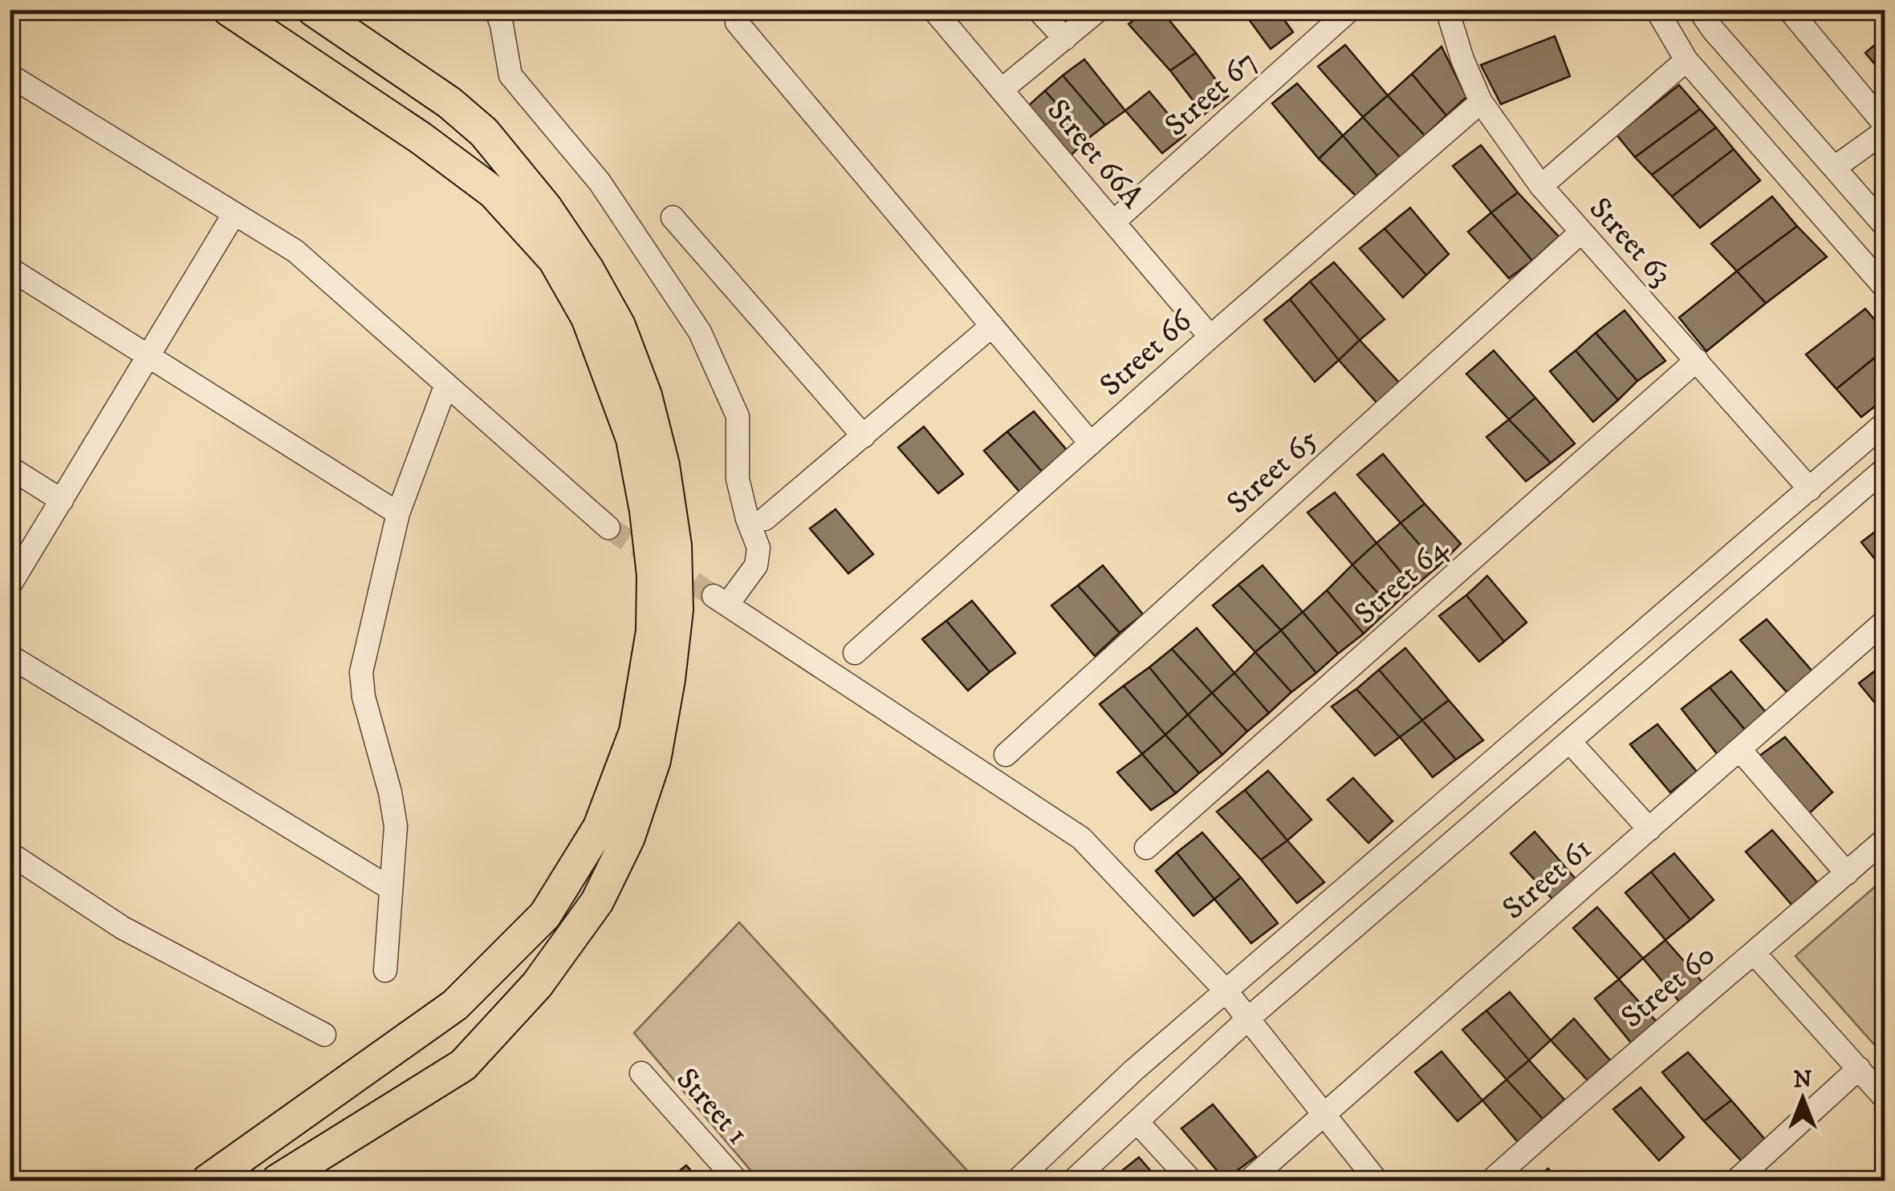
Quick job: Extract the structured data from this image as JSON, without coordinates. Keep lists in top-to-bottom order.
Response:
{
  "streets": {
    "street": [
      "Street 67",
      "Street 66A",
      "Street 63",
      "Street 66",
      "Street 65",
      "Street 64",
      "Street 61",
      "Street 60",
      "Street 1"
    ]
  },
  "crossings": [
    ["Street 67", "Street 66A"],
    ["Street 66A", "Street 66"],
    ["Street 63", "Street 66"],
    ["Street 63", "Street 65"],
    ["Street 63", "Street 64"]
  ],
  "north": "top"
}
